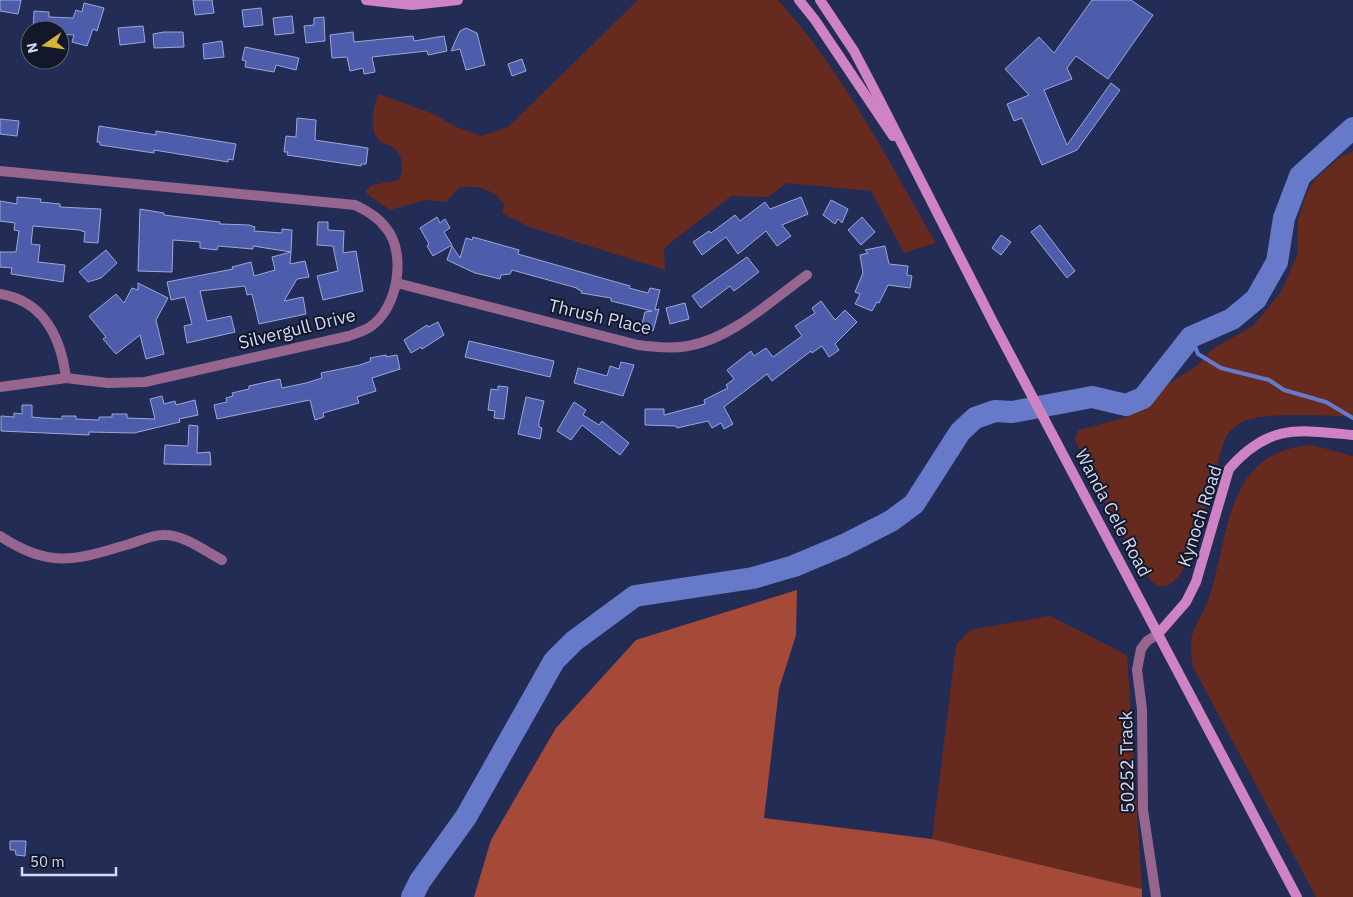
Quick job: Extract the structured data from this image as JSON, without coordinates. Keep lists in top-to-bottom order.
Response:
{
  "streets": {
    "street": [
      "Thrush Place",
      "Silvergull Drive",
      "Wanda Cele Road",
      "Kynoch Road",
      "50252 Track"
    ]
  },
  "crossings": [
    ["Thrush Place", "Silvergull Drive"],
    ["Wanda Cele Road", "Kynoch Road"],
    ["Wanda Cele Road", "50252 Track"],
    ["Kynoch Road", "50252 Track"]
  ],
  "scale_bar": "50 m",
  "north": "left"
}
